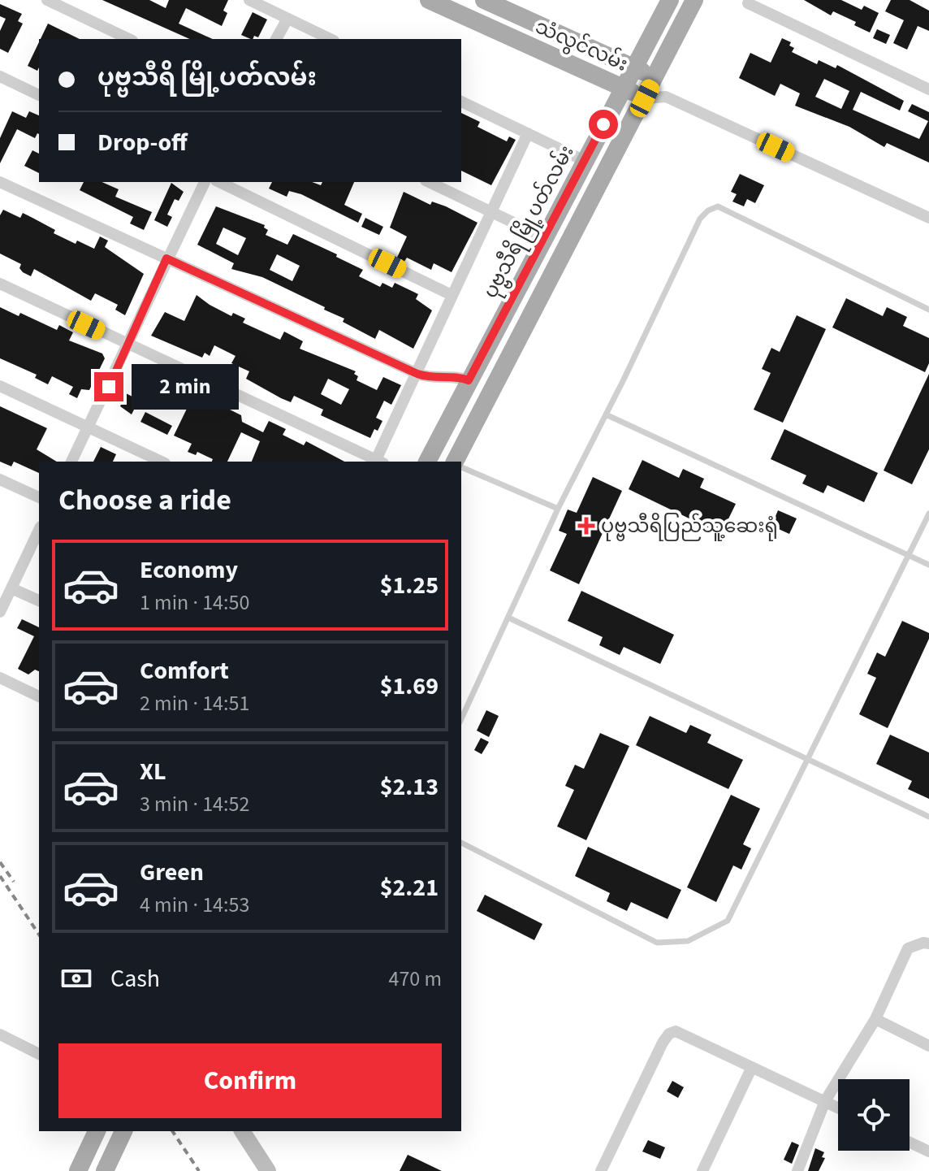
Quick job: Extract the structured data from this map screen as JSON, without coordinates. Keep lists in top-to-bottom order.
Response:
{
  "streets": {
    "main road": ["သံလွင်လမ်း", "ပုဗ္ဗသီရိ မြို့ပတ်လမ်း"]
  },
  "crossings": [
    ["သံလွင်လမ်း", "ပုဗ္ဗသီရိ မြို့ပတ်လမ်း"]
  ],
  "places": {
    "health": ["ပုဗ္ဗသီရိပြည်သူ့ဆေးရုံ"]
  },
  "page": {
    "banner": ["ပုဗ္ဗသီရိ မြို့ပတ်လမ်း", "Drop-off"],
    "bubble": "2 min",
    "heading": "Choose a ride",
    "list": [
      {
        "name": "Economy",
        "note": "1 min · 14:50",
        "value": "$1.25"
      },
      {
        "name": "Comfort",
        "note": "2 min · 14:51",
        "value": "$1.69"
      },
      {
        "name": "XL",
        "note": "3 min · 14:52",
        "value": "$2.13"
      },
      {
        "name": "Green",
        "note": "4 min · 14:53",
        "value": "$2.21"
      }
    ],
    "pay": ["Cash", "470 m"],
    "buttons": "Confirm"
  }
}
